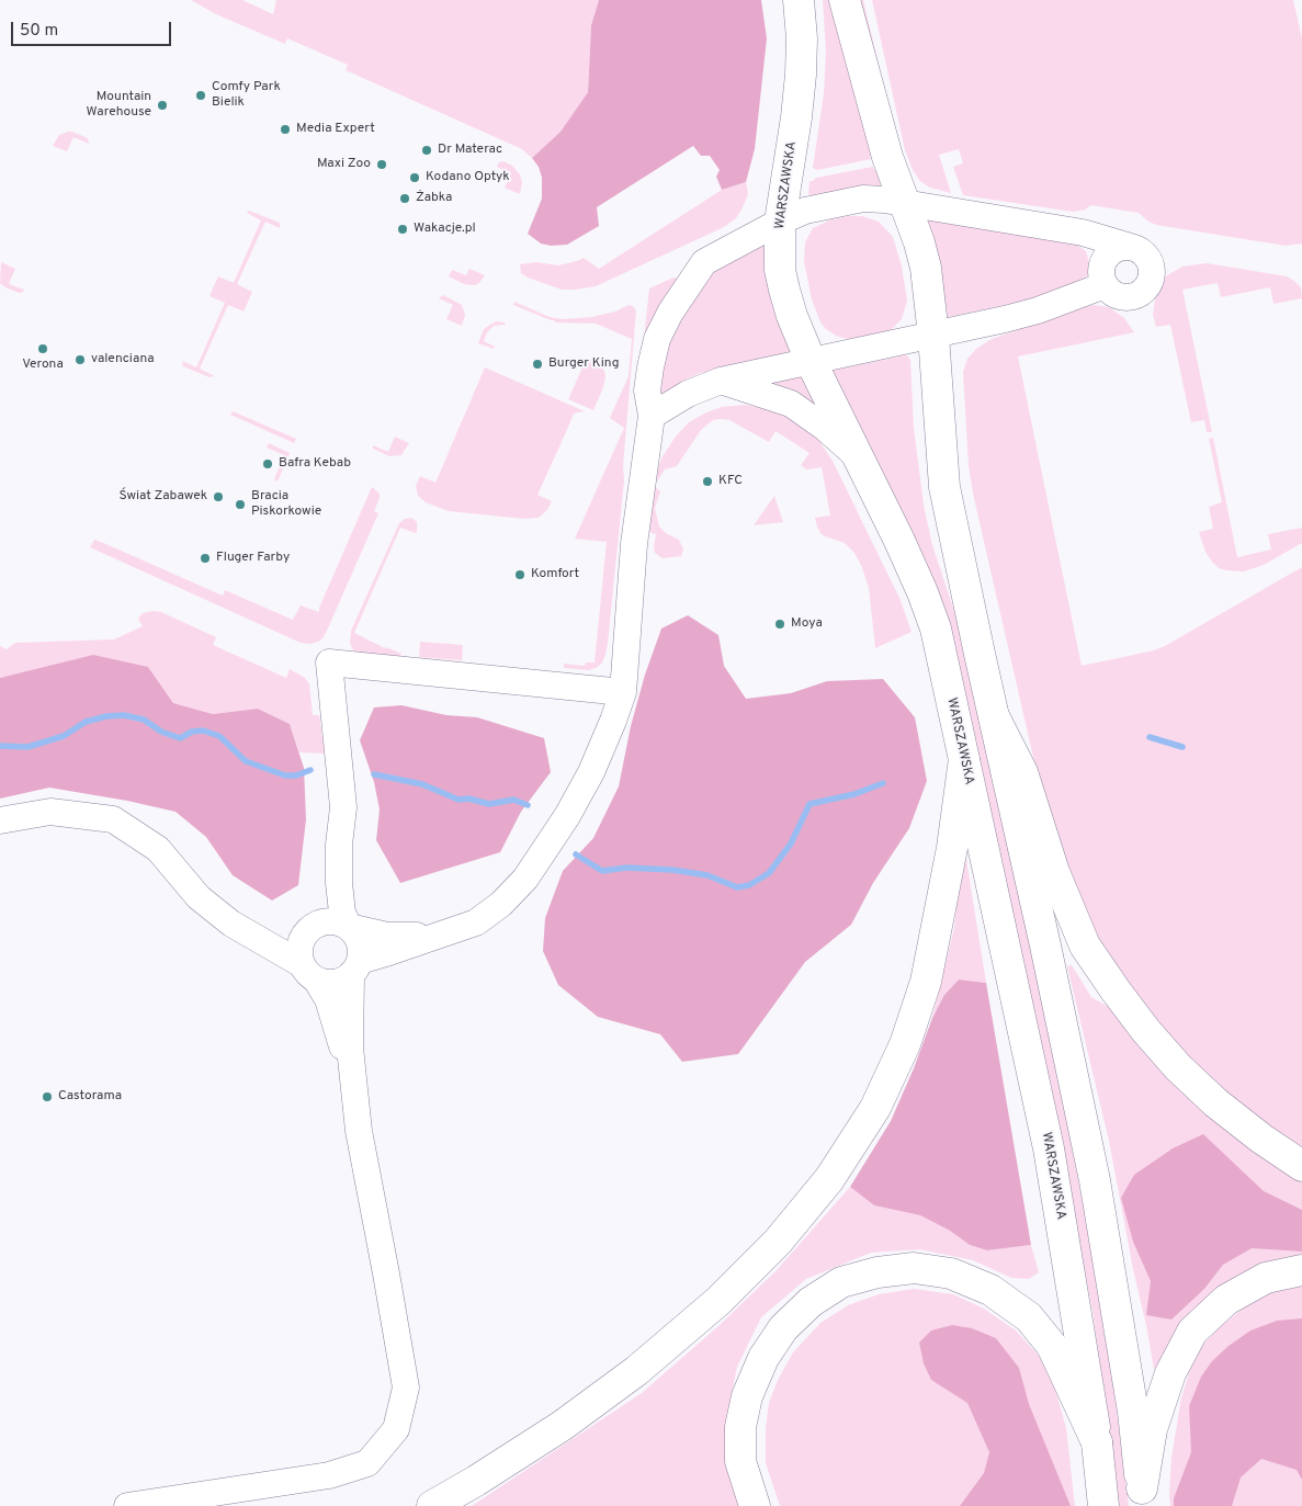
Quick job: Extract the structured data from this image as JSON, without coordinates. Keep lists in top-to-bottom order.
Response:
{
  "streets": {
    "main road": ["WARSZAWSKA"]
  },
  "places": [
    "Comfy Park Bielik",
    "Mountain Warehouse",
    "Media Expert",
    "Dr Materac",
    "Maxi Zoo",
    "Kodano Optyk",
    "Żabka",
    "Wakacje.pl",
    "Verona",
    "valenciana",
    "Burger King",
    "Bafra Kebab",
    "KFC",
    "Świat Zabawek",
    "Bracia Piskorkowie",
    "Fluger Farby",
    "Komfort",
    "Moya",
    "Castorama"
  ],
  "scale_bar": "50 m"
}
